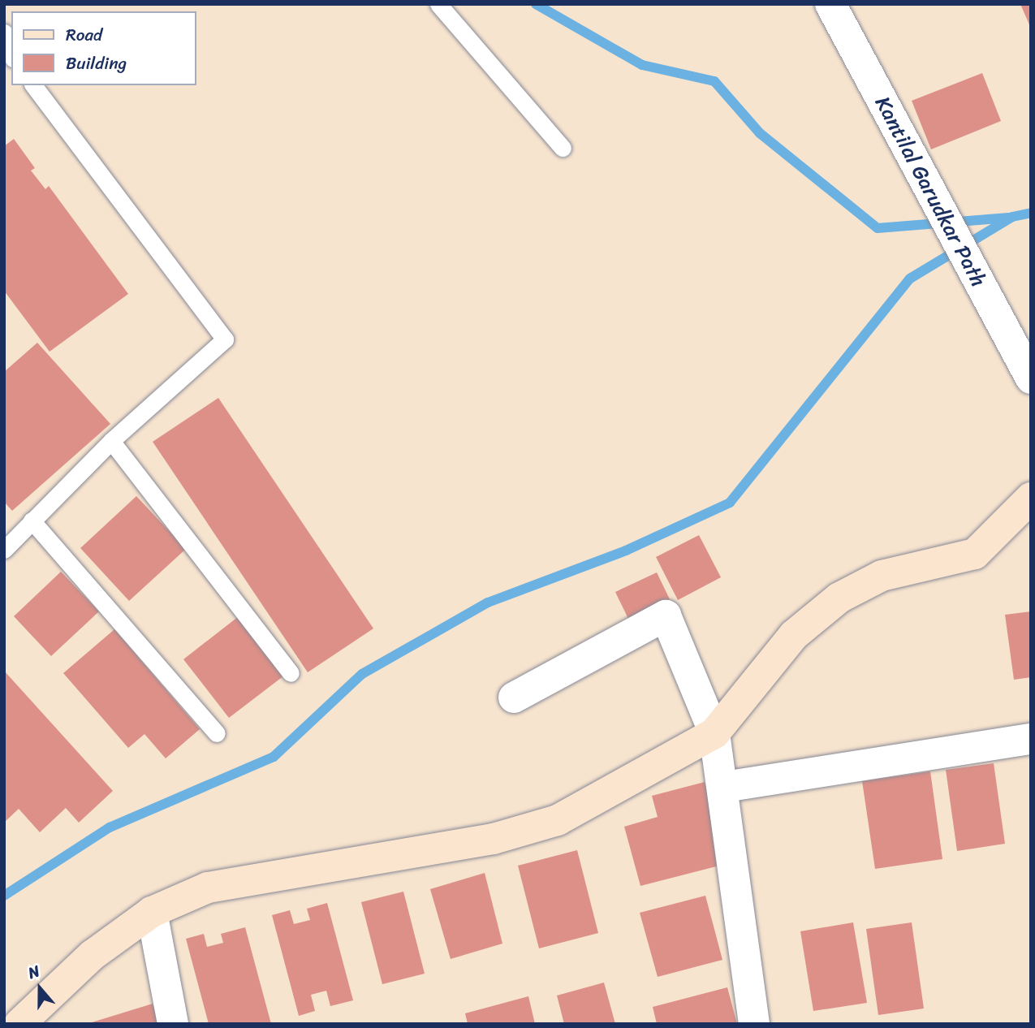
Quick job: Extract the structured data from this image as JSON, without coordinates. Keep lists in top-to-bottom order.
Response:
{
  "streets": {
    "street": ["Kantilal Garudkar Path"]
  },
  "legend": ["Road", "Building"],
  "north": "top"
}
